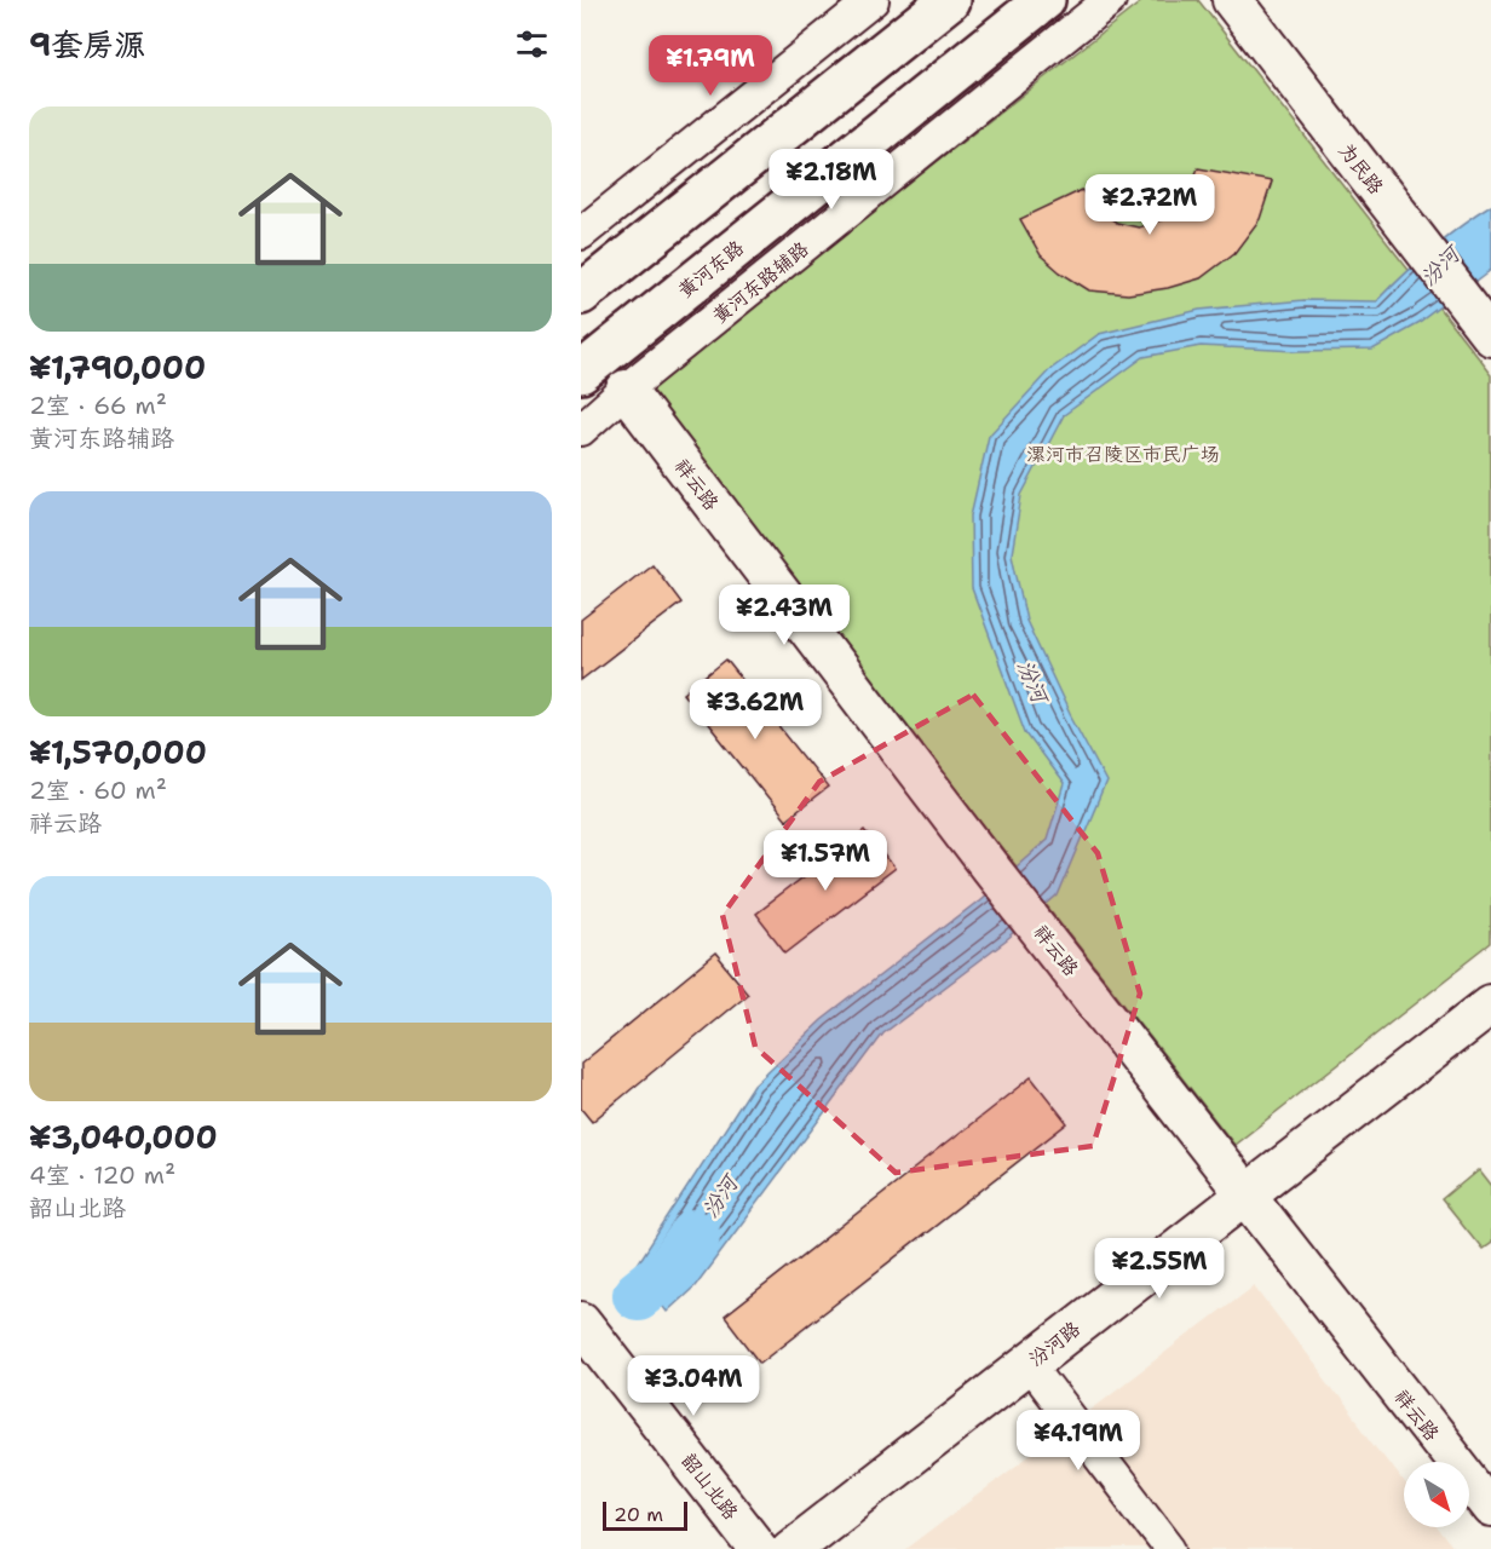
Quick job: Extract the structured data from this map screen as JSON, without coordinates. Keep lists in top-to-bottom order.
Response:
{
  "streets": {
    "main road": ["黄河东路"],
    "street": [
      "为民路",
      "黄河东路辅路",
      "祥云路",
      "汾河路",
      "韶山北路"
    ]
  },
  "crossings": [
    ["黄河东路辅路", "祥云路"],
    ["祥云路", "汾河路"]
  ],
  "water": ["汾河"],
  "parks": ["漯河市召陵区市民广场"],
  "scale_bar": "20 m",
  "north": "bottom right",
  "page": {
    "heading": "9套房源",
    "price": [
      "¥1.79M",
      "¥2.18M",
      "¥2.72M",
      "¥2.43M",
      "¥3.62M",
      "¥1.57M",
      "¥2.55M",
      "¥3.04M",
      "¥4.19M"
    ],
    "list": [
      {
        "name": "¥1,790,000",
        "note": "2室 · 66 m² · 黄河东路辅路"
      },
      {
        "name": "¥1,570,000",
        "note": "2室 · 60 m² · 祥云路"
      },
      {
        "name": "¥3,040,000",
        "note": "4室 · 120 m² · 韶山北路"
      }
    ],
    "scale": "20 m"
  }
}
